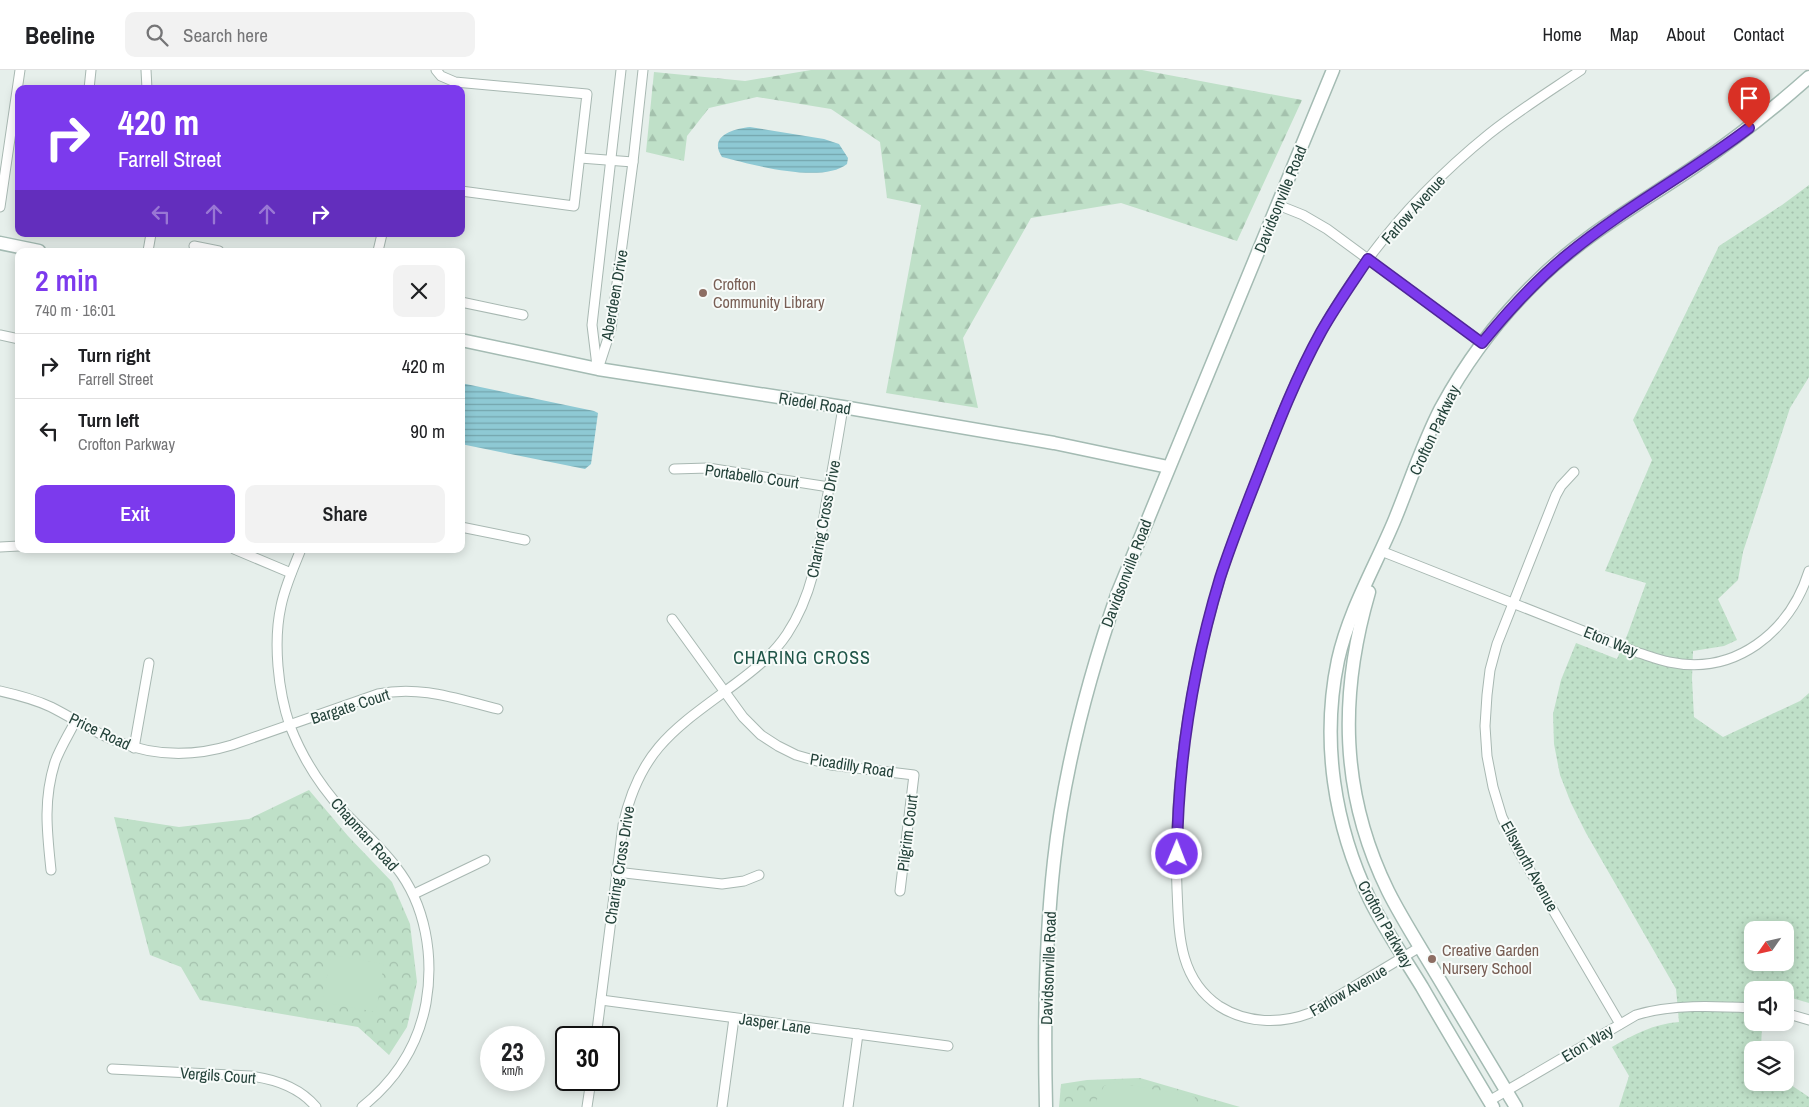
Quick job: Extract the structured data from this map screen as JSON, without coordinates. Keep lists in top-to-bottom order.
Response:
{
  "streets": {
    "street": [
      "Davidsonville Road",
      "Farlow Avenue",
      "Aberdeen Drive",
      "Riedel Road",
      "Crofton Parkway",
      "Portabello Court",
      "Charing Cross Drive",
      "Eton Way",
      "Bargate Court",
      "Price Road",
      "Picadilly Road",
      "Pilgrim Court",
      "Chapman Road",
      "Ellsworth Avenue",
      "Jasper Lane",
      "Vergils Court"
    ]
  },
  "crossings": [
    ["Davidsonville Road", "Riedel Road"],
    ["Farlow Avenue", "Crofton Parkway"],
    ["Aberdeen Drive", "Riedel Road"],
    ["Riedel Road", "Charing Cross Drive"],
    ["Crofton Parkway", "Eton Way"],
    ["Portabello Court", "Charing Cross Drive"],
    ["Charing Cross Drive", "Picadilly Road"],
    ["Charing Cross Drive", "Jasper Lane"],
    ["Eton Way", "Ellsworth Avenue"],
    ["Bargate Court", "Price Road"],
    ["Bargate Court", "Chapman Road"],
    ["Price Road", "Chapman Road"],
    ["Picadilly Road", "Pilgrim Court"]
  ],
  "districts": ["CHARING CROSS"],
  "places": ["Crofton Community Library", "Creative Garden Nursery School"],
  "north": "bottom left",
  "page": {
    "header": "Beeline",
    "search": "Search here",
    "nav": [
      "Home",
      "Map",
      "About",
      "Contact"
    ],
    "turn": ["420 m", "Farrell Street"],
    "heading": ["2 min", "740 m · 16:01"],
    "list": [
      {
        "name": "Turn right",
        "note": "Farrell Street",
        "value": "420 m"
      },
      {
        "name": "Turn left",
        "note": "Crofton Parkway",
        "value": "90 m"
      }
    ],
    "buttons": ["Exit", "Share"],
    "speed": "23 km/h",
    "limit": "30"
  }
}
